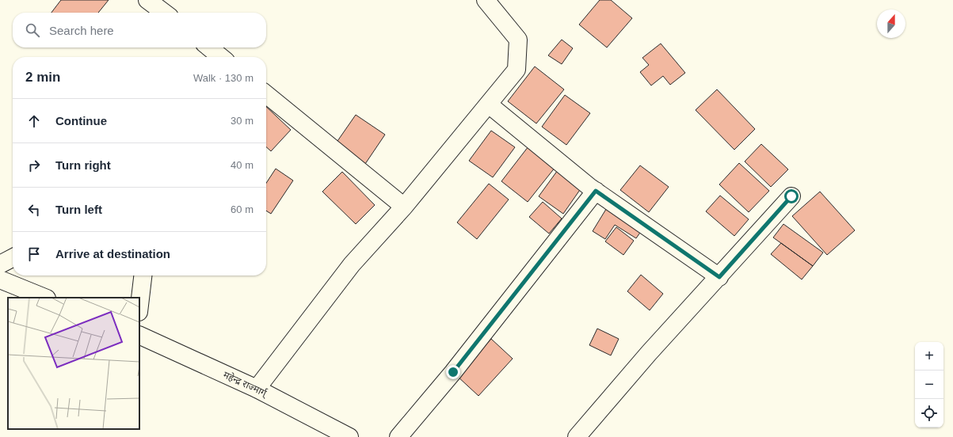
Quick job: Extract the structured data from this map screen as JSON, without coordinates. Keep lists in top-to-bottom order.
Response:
{
  "streets": {
    "main road": ["महेन्द्र राज्मार्ग्"]
  },
  "north": "top",
  "page": {
    "search": "Search here",
    "heading": ["2 min", "Walk · 130 m"],
    "list": [
      ["Continue", "30 m"],
      ["Turn right", "40 m"],
      ["Turn left", "60 m"],
      "Arrive at destination"
    ],
    "map_buttons": ["+", "−"]
  }
}
